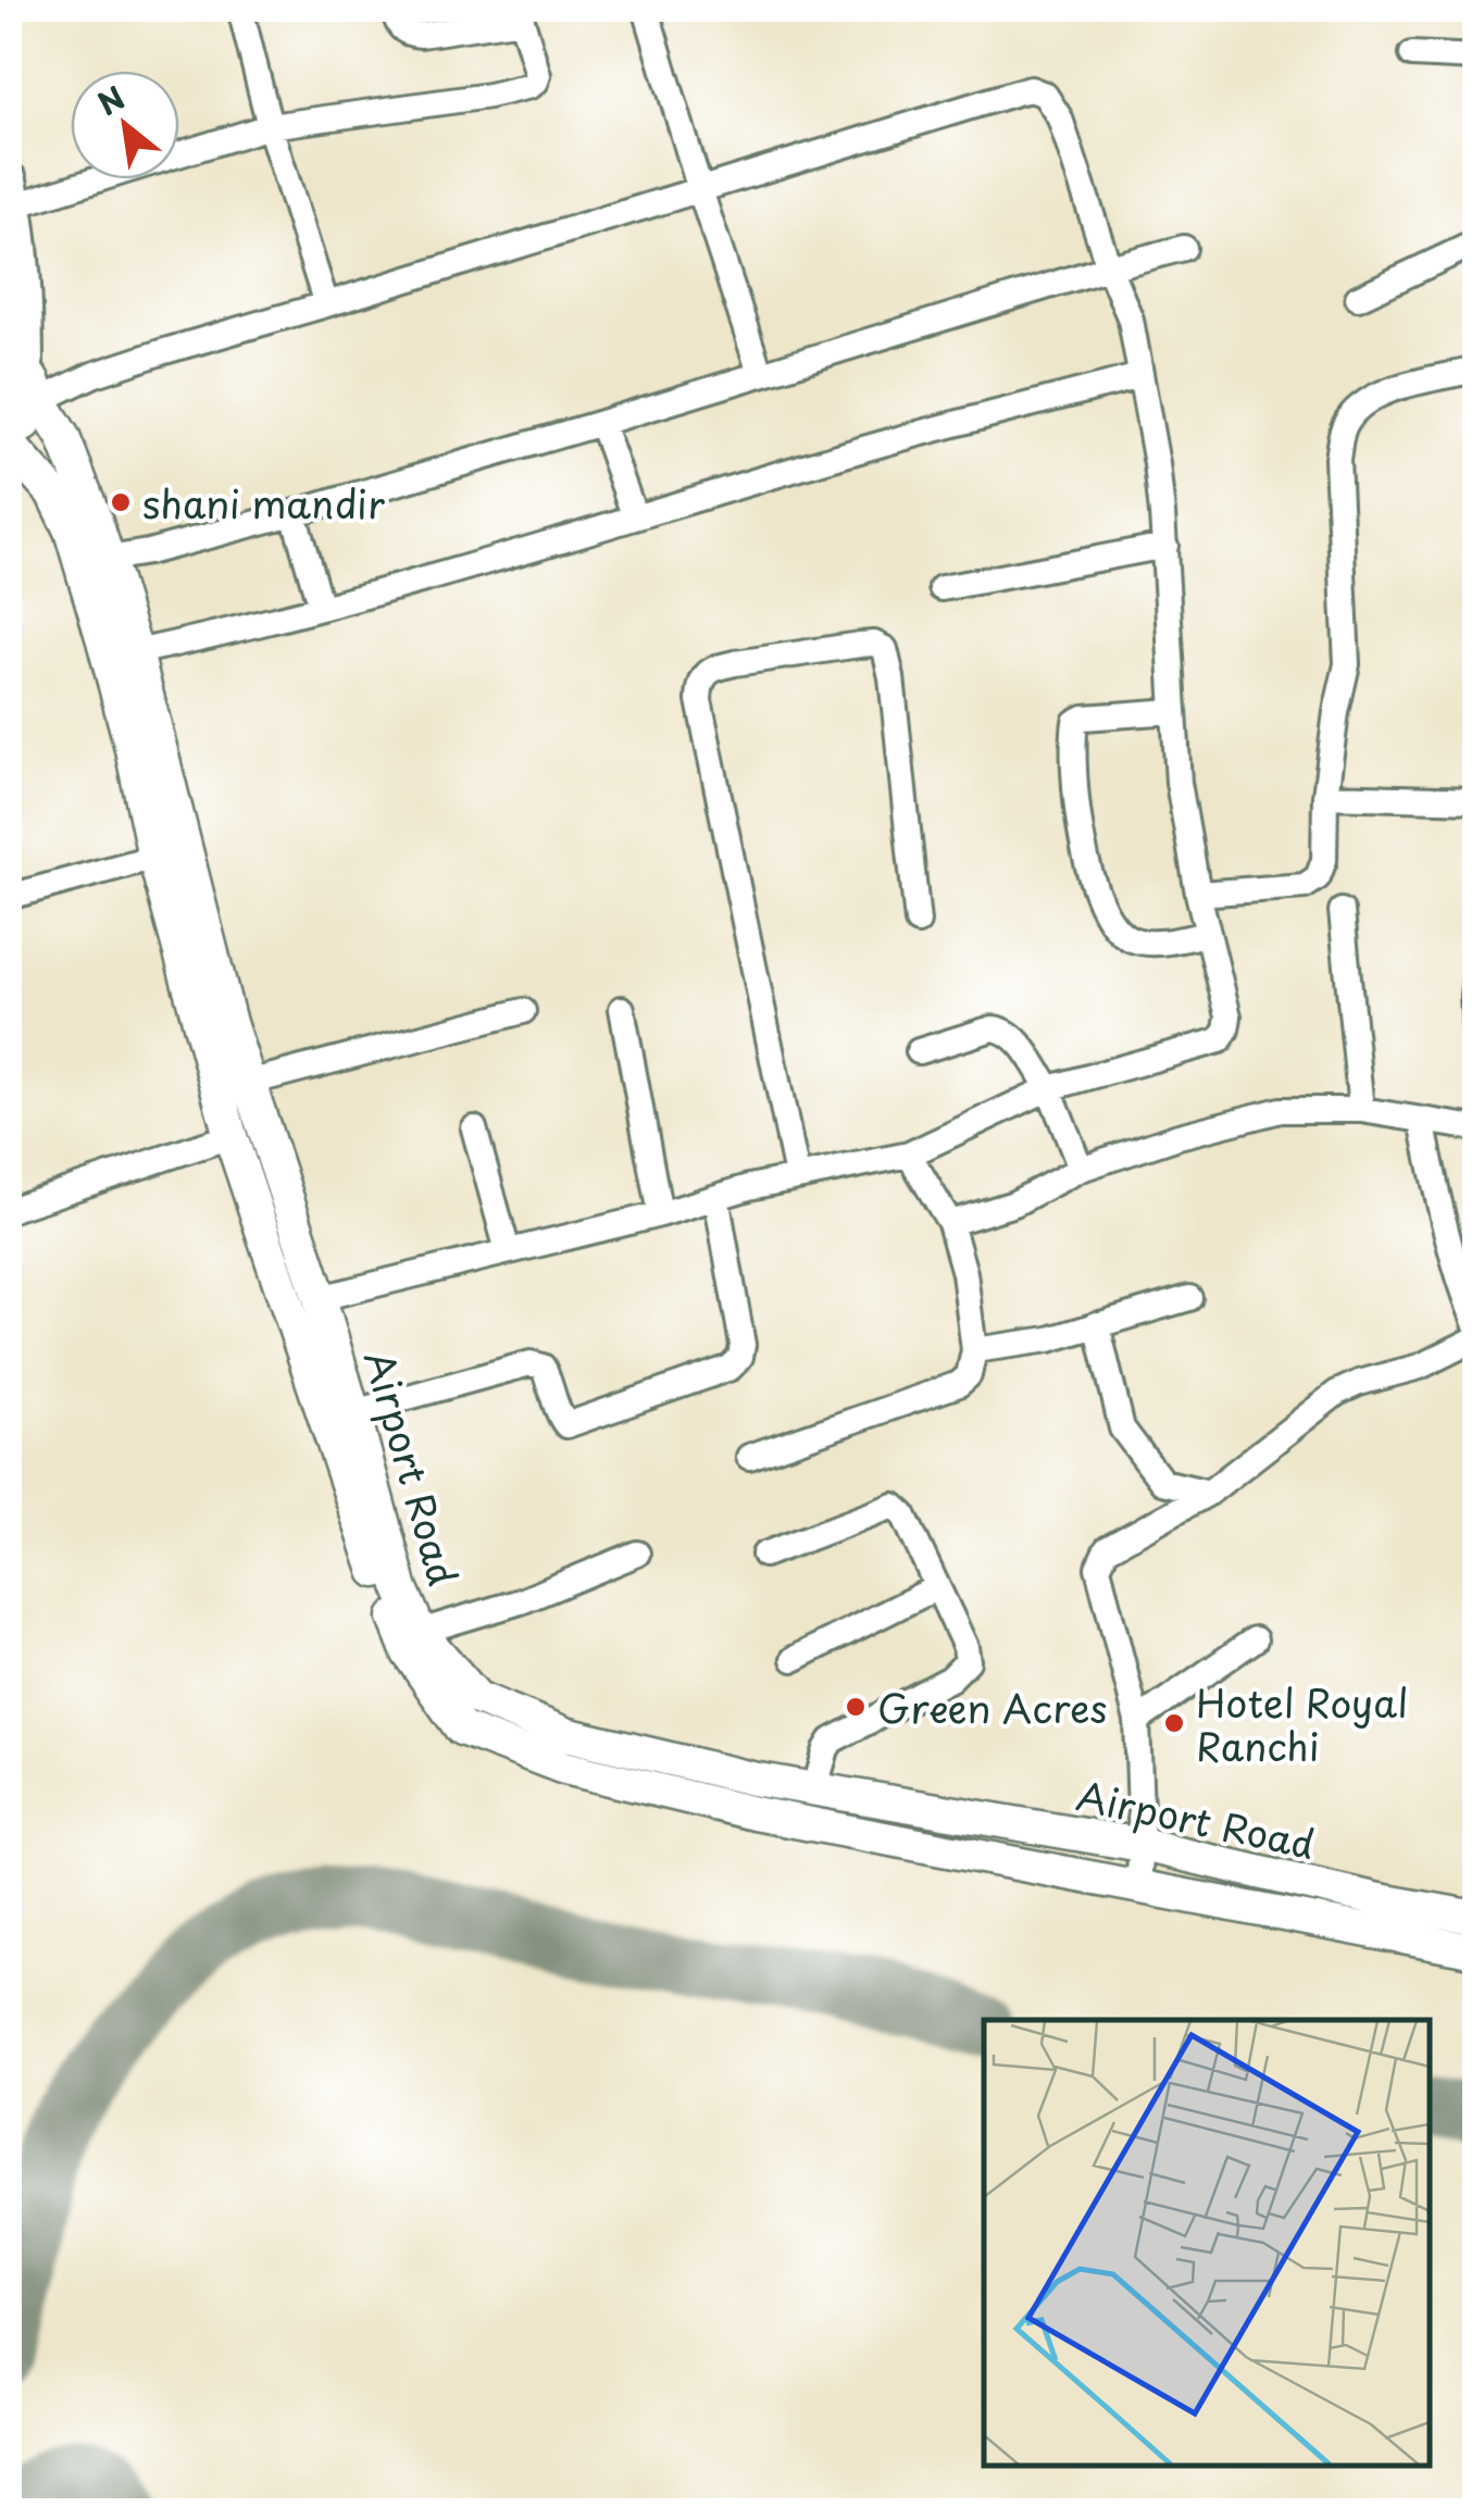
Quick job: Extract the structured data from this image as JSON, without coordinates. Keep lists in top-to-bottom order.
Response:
{
  "streets": {
    "street": ["Airport Road"]
  },
  "places": ["shani mandir", "Green Acres", "Hotel Royal Ranchi"],
  "north": "top left"
}
